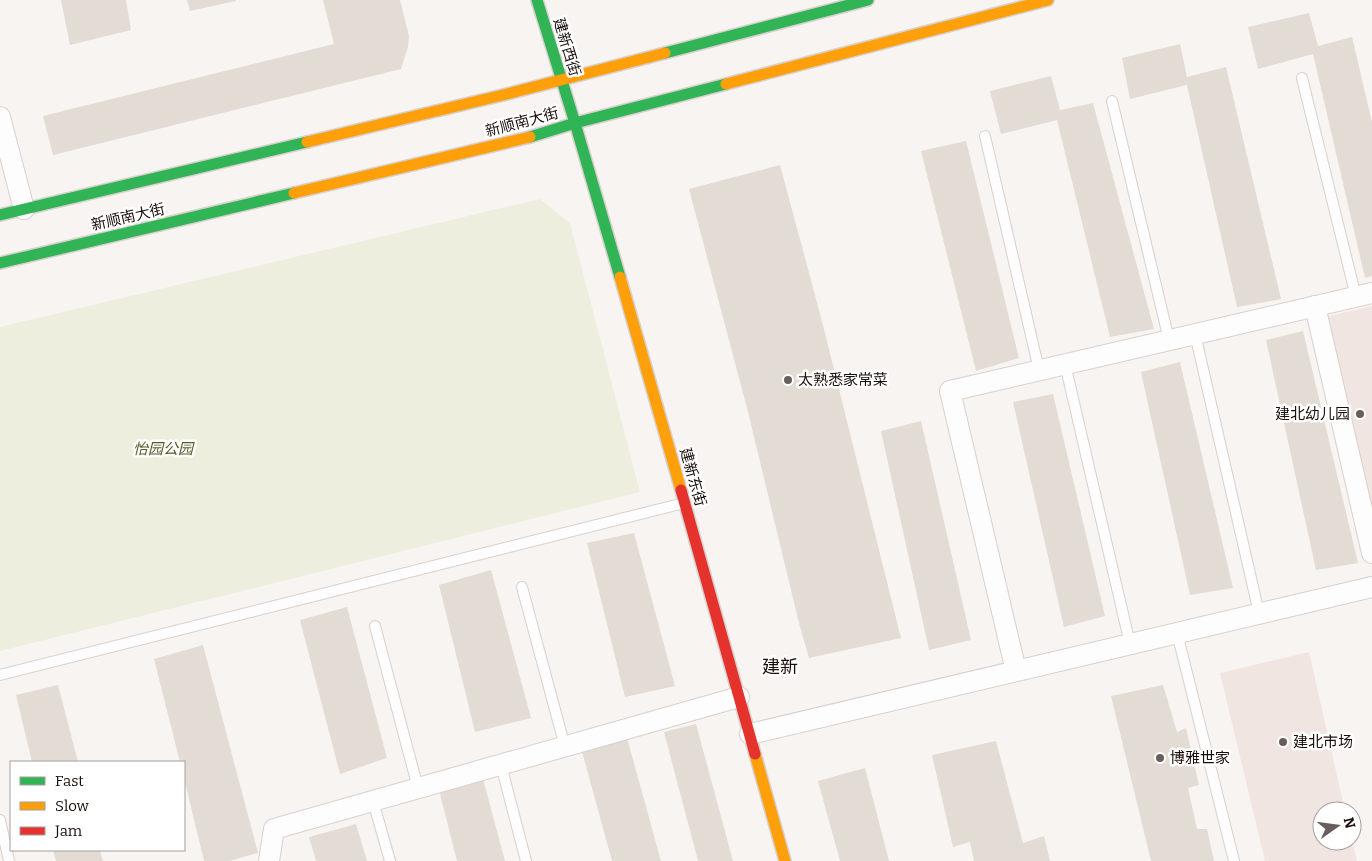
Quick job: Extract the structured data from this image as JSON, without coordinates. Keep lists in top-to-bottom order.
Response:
{
  "streets": {
    "main road": ["建新西街", "新顺南大街", "建新东街"]
  },
  "crossings": [
    ["建新西街", "新顺南大街"],
    ["建新西街", "建新东街"],
    ["新顺南大街", "建新东街"]
  ],
  "districts": ["建新"],
  "parks": ["怡园公园"],
  "places": [
    "太熟悉家常菜",
    "建北幼儿园",
    "建北市场",
    "博雅世家"
  ],
  "legend": ["Fast", "Slow", "Jam"],
  "north": "right"
}
